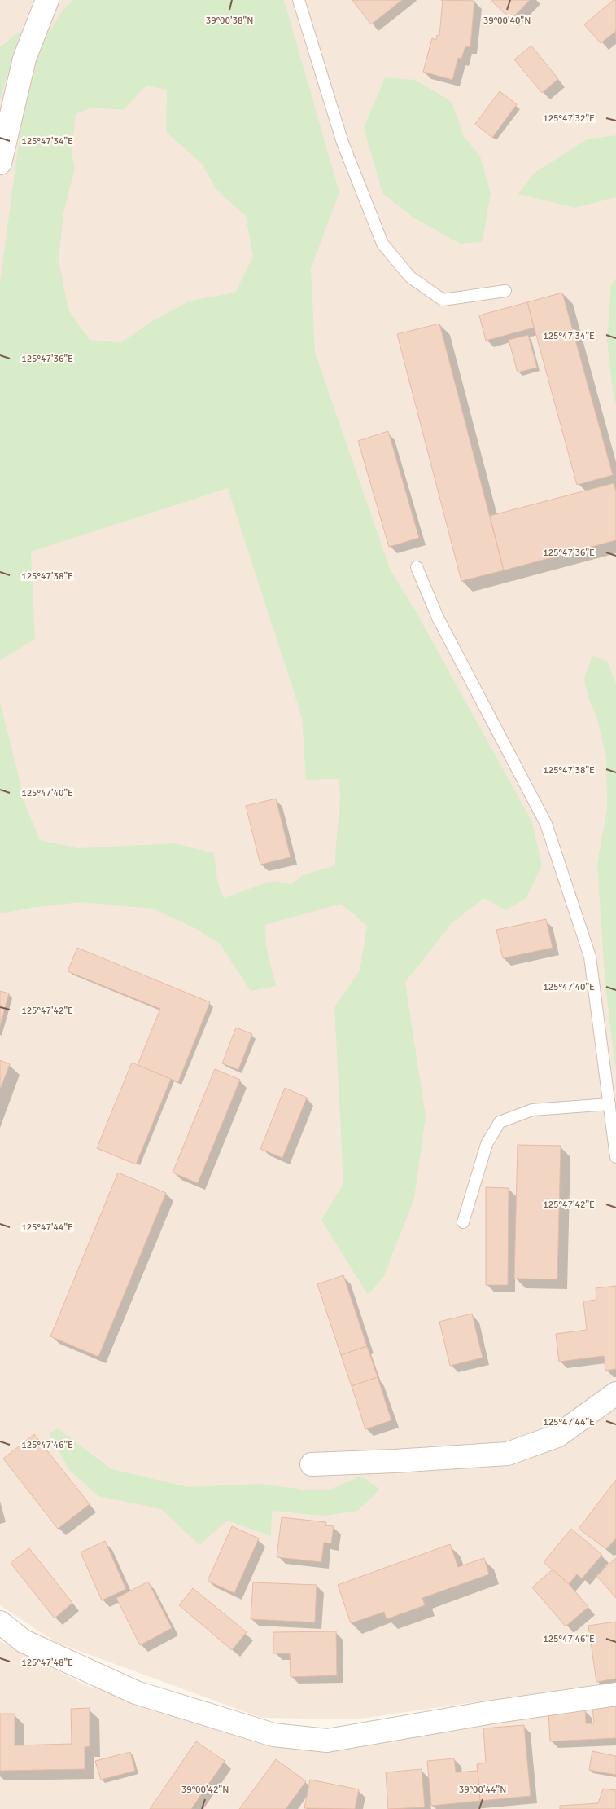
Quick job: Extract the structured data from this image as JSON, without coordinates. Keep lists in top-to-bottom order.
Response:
{
  "coordinates": [
    "39°00'38\"N",
    "39°00'40\"N",
    "125°47'32\"E",
    "125°47'34\"E",
    "125°47'36\"E",
    "125°47'38\"E",
    "125°47'40\"E",
    "125°47'42\"E",
    "125°47'44\"E",
    "125°47'46\"E",
    "125°47'48\"E",
    "39°00'42\"N",
    "39°00'44\"N"
  ]
}
